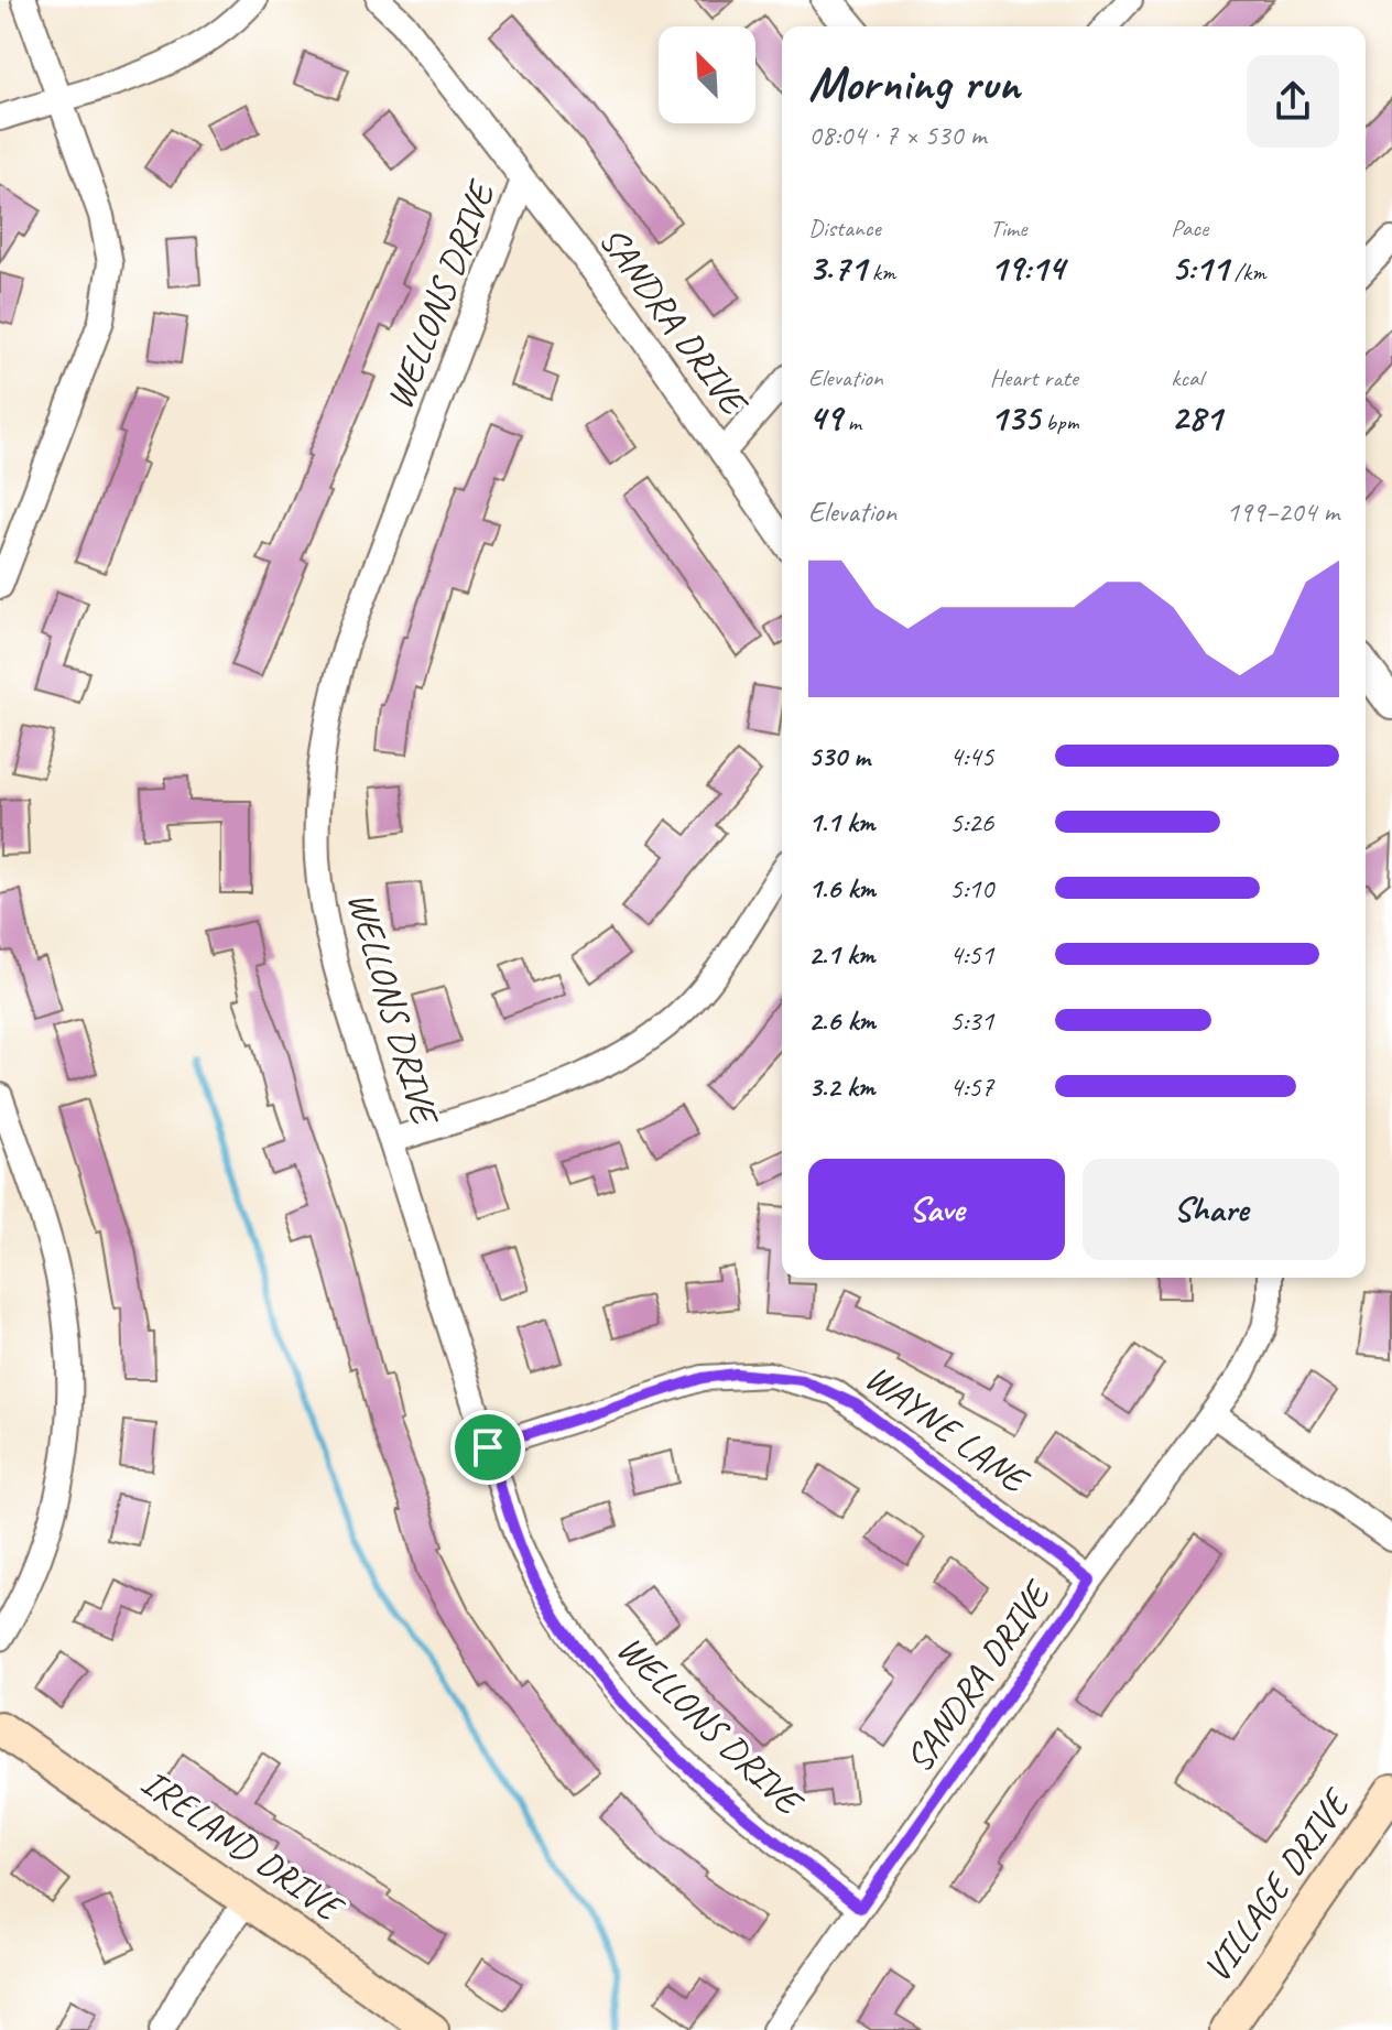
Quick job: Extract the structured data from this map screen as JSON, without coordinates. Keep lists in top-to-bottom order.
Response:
{
  "streets": {
    "main road": ["IRELAND DRIVE", "VILLAGE DRIVE"],
    "street": ["WELLONS DRIVE", "SANDRA DRIVE", "WAYNE LANE"]
  },
  "crossings": [
    ["WELLONS DRIVE", "SANDRA DRIVE"],
    ["WELLONS DRIVE", "WAYNE LANE"],
    ["SANDRA DRIVE", "WAYNE LANE"]
  ],
  "north": "top left",
  "page": {
    "heading": ["Morning run", "08:04 · 7 × 530 m"],
    "stats": [
      ["Distance", "3.71 km"],
      ["Time", "19:14"],
      ["Pace", "5:11 /km"],
      ["Elevation", "49 m"],
      ["Heart rate", "135 bpm"],
      ["kcal", "281"]
    ],
    "chart": ["Elevation", "199–204 m"],
    "list": [
      {
        "name": "530 m",
        "note": "4:45"
      },
      {
        "name": "1.1 km",
        "note": "5:26"
      },
      {
        "name": "1.6 km",
        "note": "5:10"
      },
      {
        "name": "2.1 km",
        "note": "4:51"
      },
      {
        "name": "2.6 km",
        "note": "5:31"
      },
      {
        "name": "3.2 km",
        "note": "4:57"
      }
    ],
    "buttons": ["Save", "Share"]
  }
}
